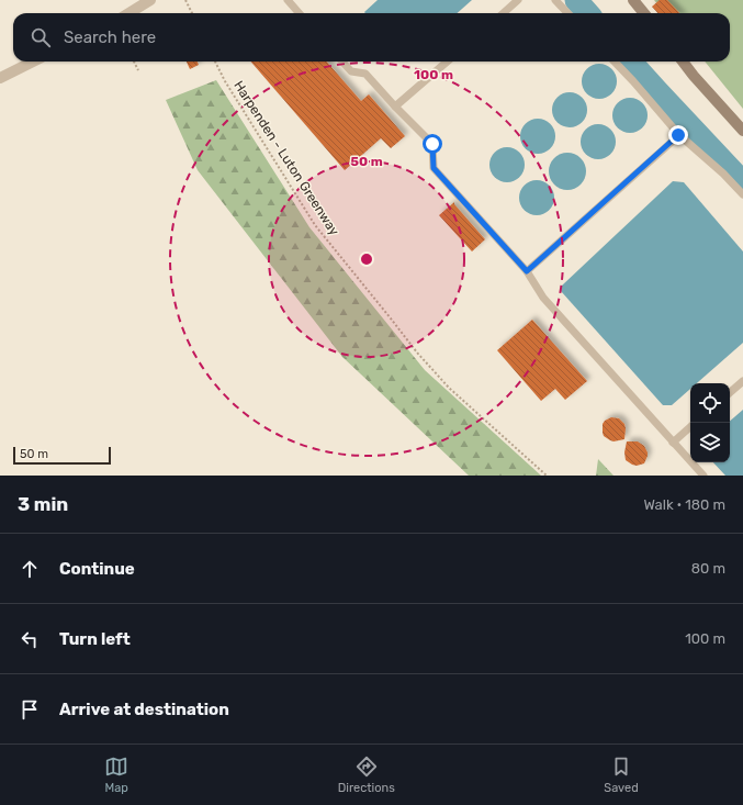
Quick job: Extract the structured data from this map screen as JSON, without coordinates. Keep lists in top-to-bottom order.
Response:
{
  "streets": {
    "path": ["Harpenden - Luton Greenway"]
  },
  "scale_bar": "50 m",
  "page": {
    "search": "Search here",
    "scale": "50 m",
    "heading": ["3 min", "Walk · 180 m"],
    "list": [
      ["Continue", "80 m"],
      ["Turn left", "100 m"],
      "Arrive at destination"
    ],
    "nav": ["Map", "Directions", "Saved"]
  },
  "rings": ["100 m", "50 m"]
}
